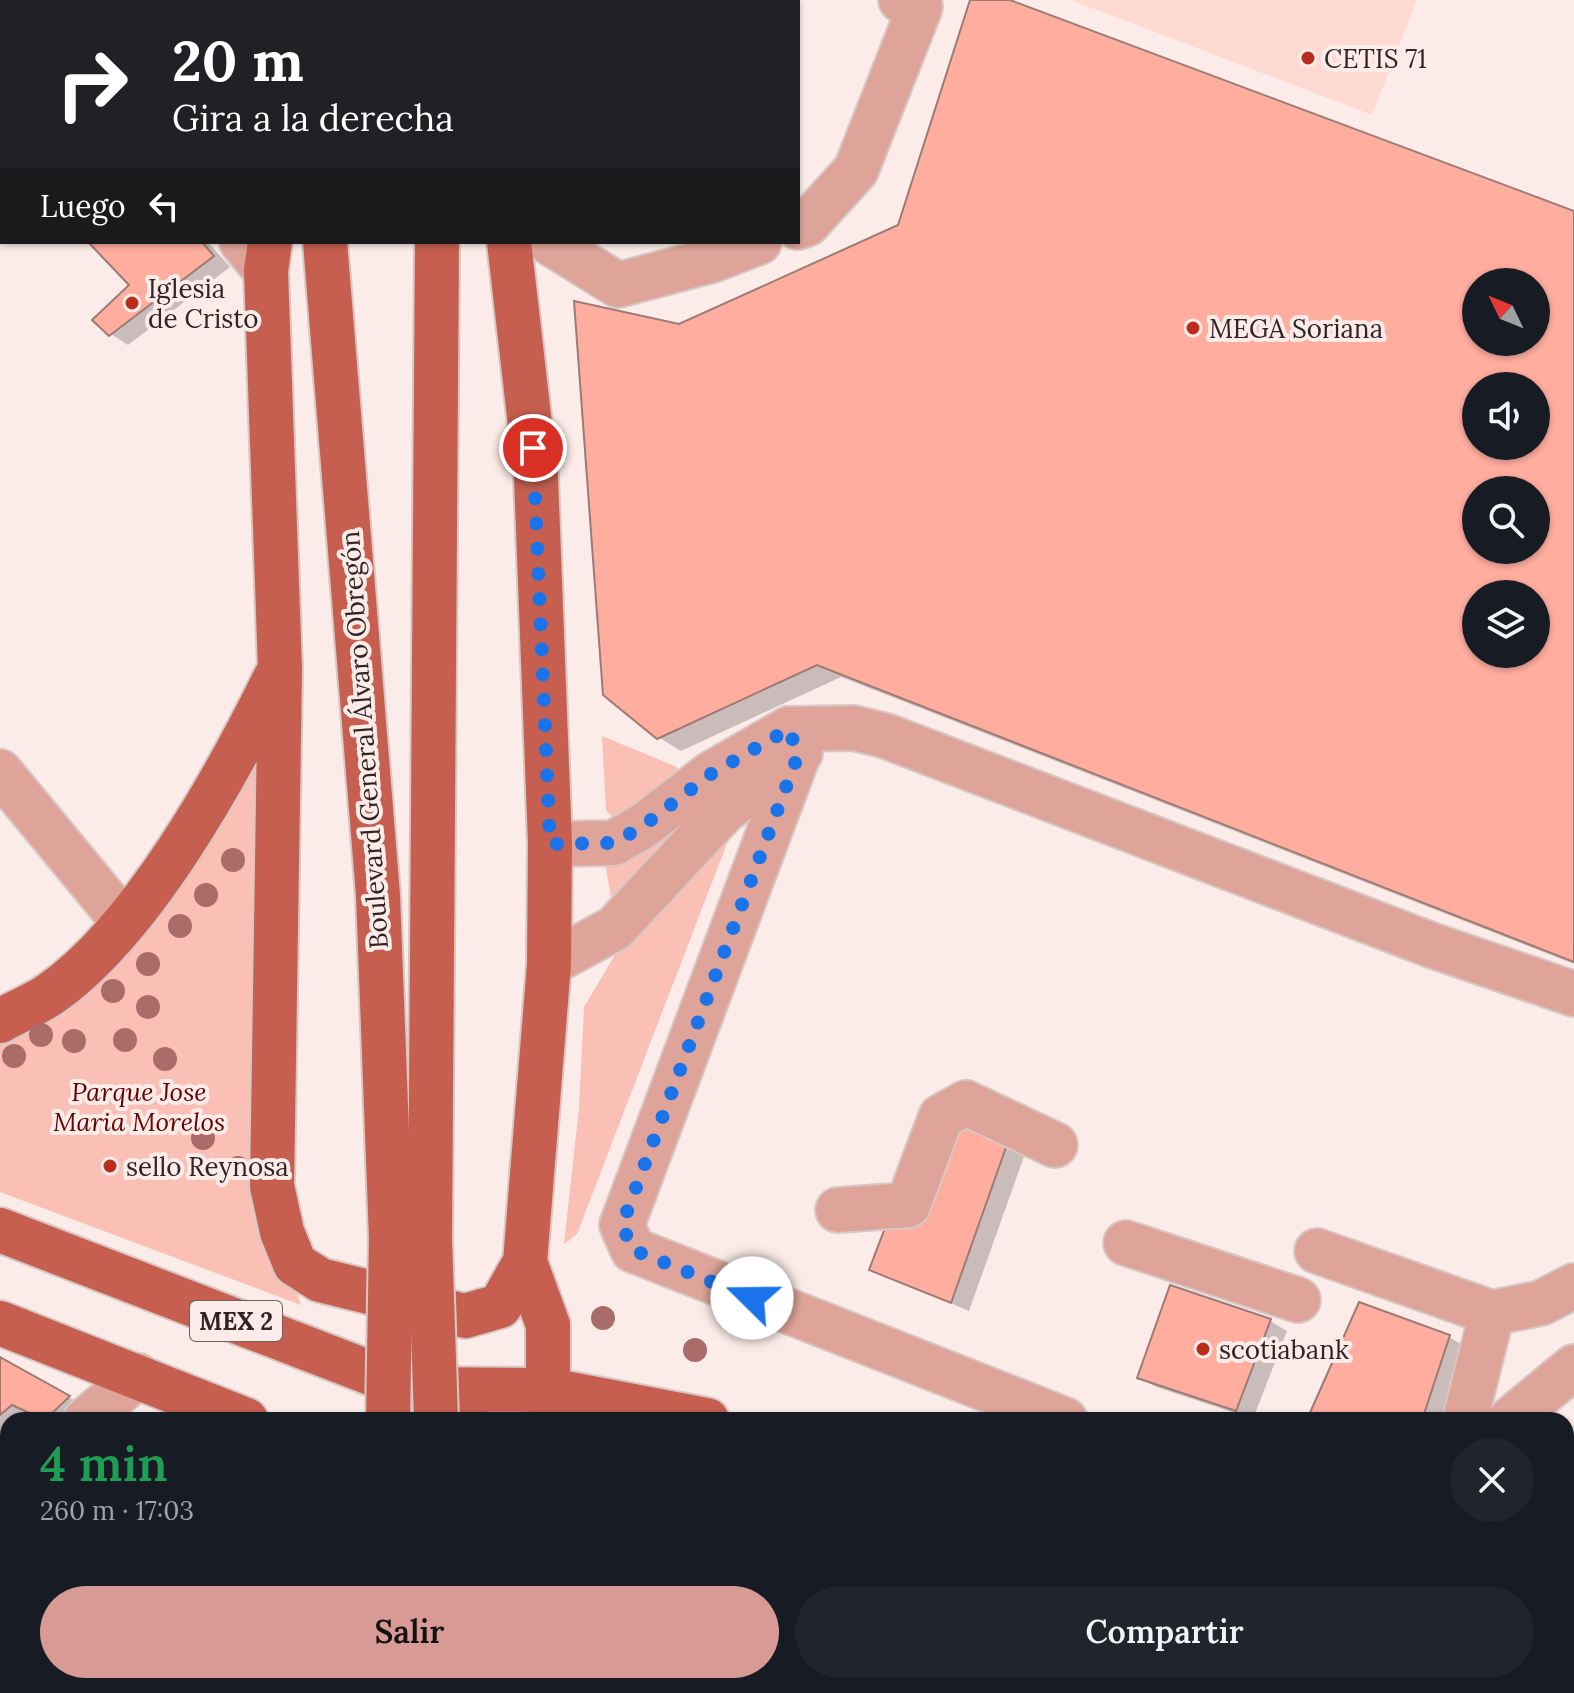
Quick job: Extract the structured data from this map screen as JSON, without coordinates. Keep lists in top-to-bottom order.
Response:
{
  "streets": {
    "main road": ["Boulevard General Álvaro Obregón", "MEX 2"]
  },
  "parks": ["Parque Jose Maria Morelos"],
  "places": [
    "CETIS 71",
    "Iglesia de Cristo",
    "MEGA Soriana",
    "sello Reynosa",
    "scotiabank"
  ],
  "north": "top left",
  "page": {
    "turn": ["20 m", "Gira a la derecha"],
    "then": "Luego",
    "heading": ["4 min", "260 m · 17:03"],
    "buttons": ["Salir", "Compartir"]
  }
}
